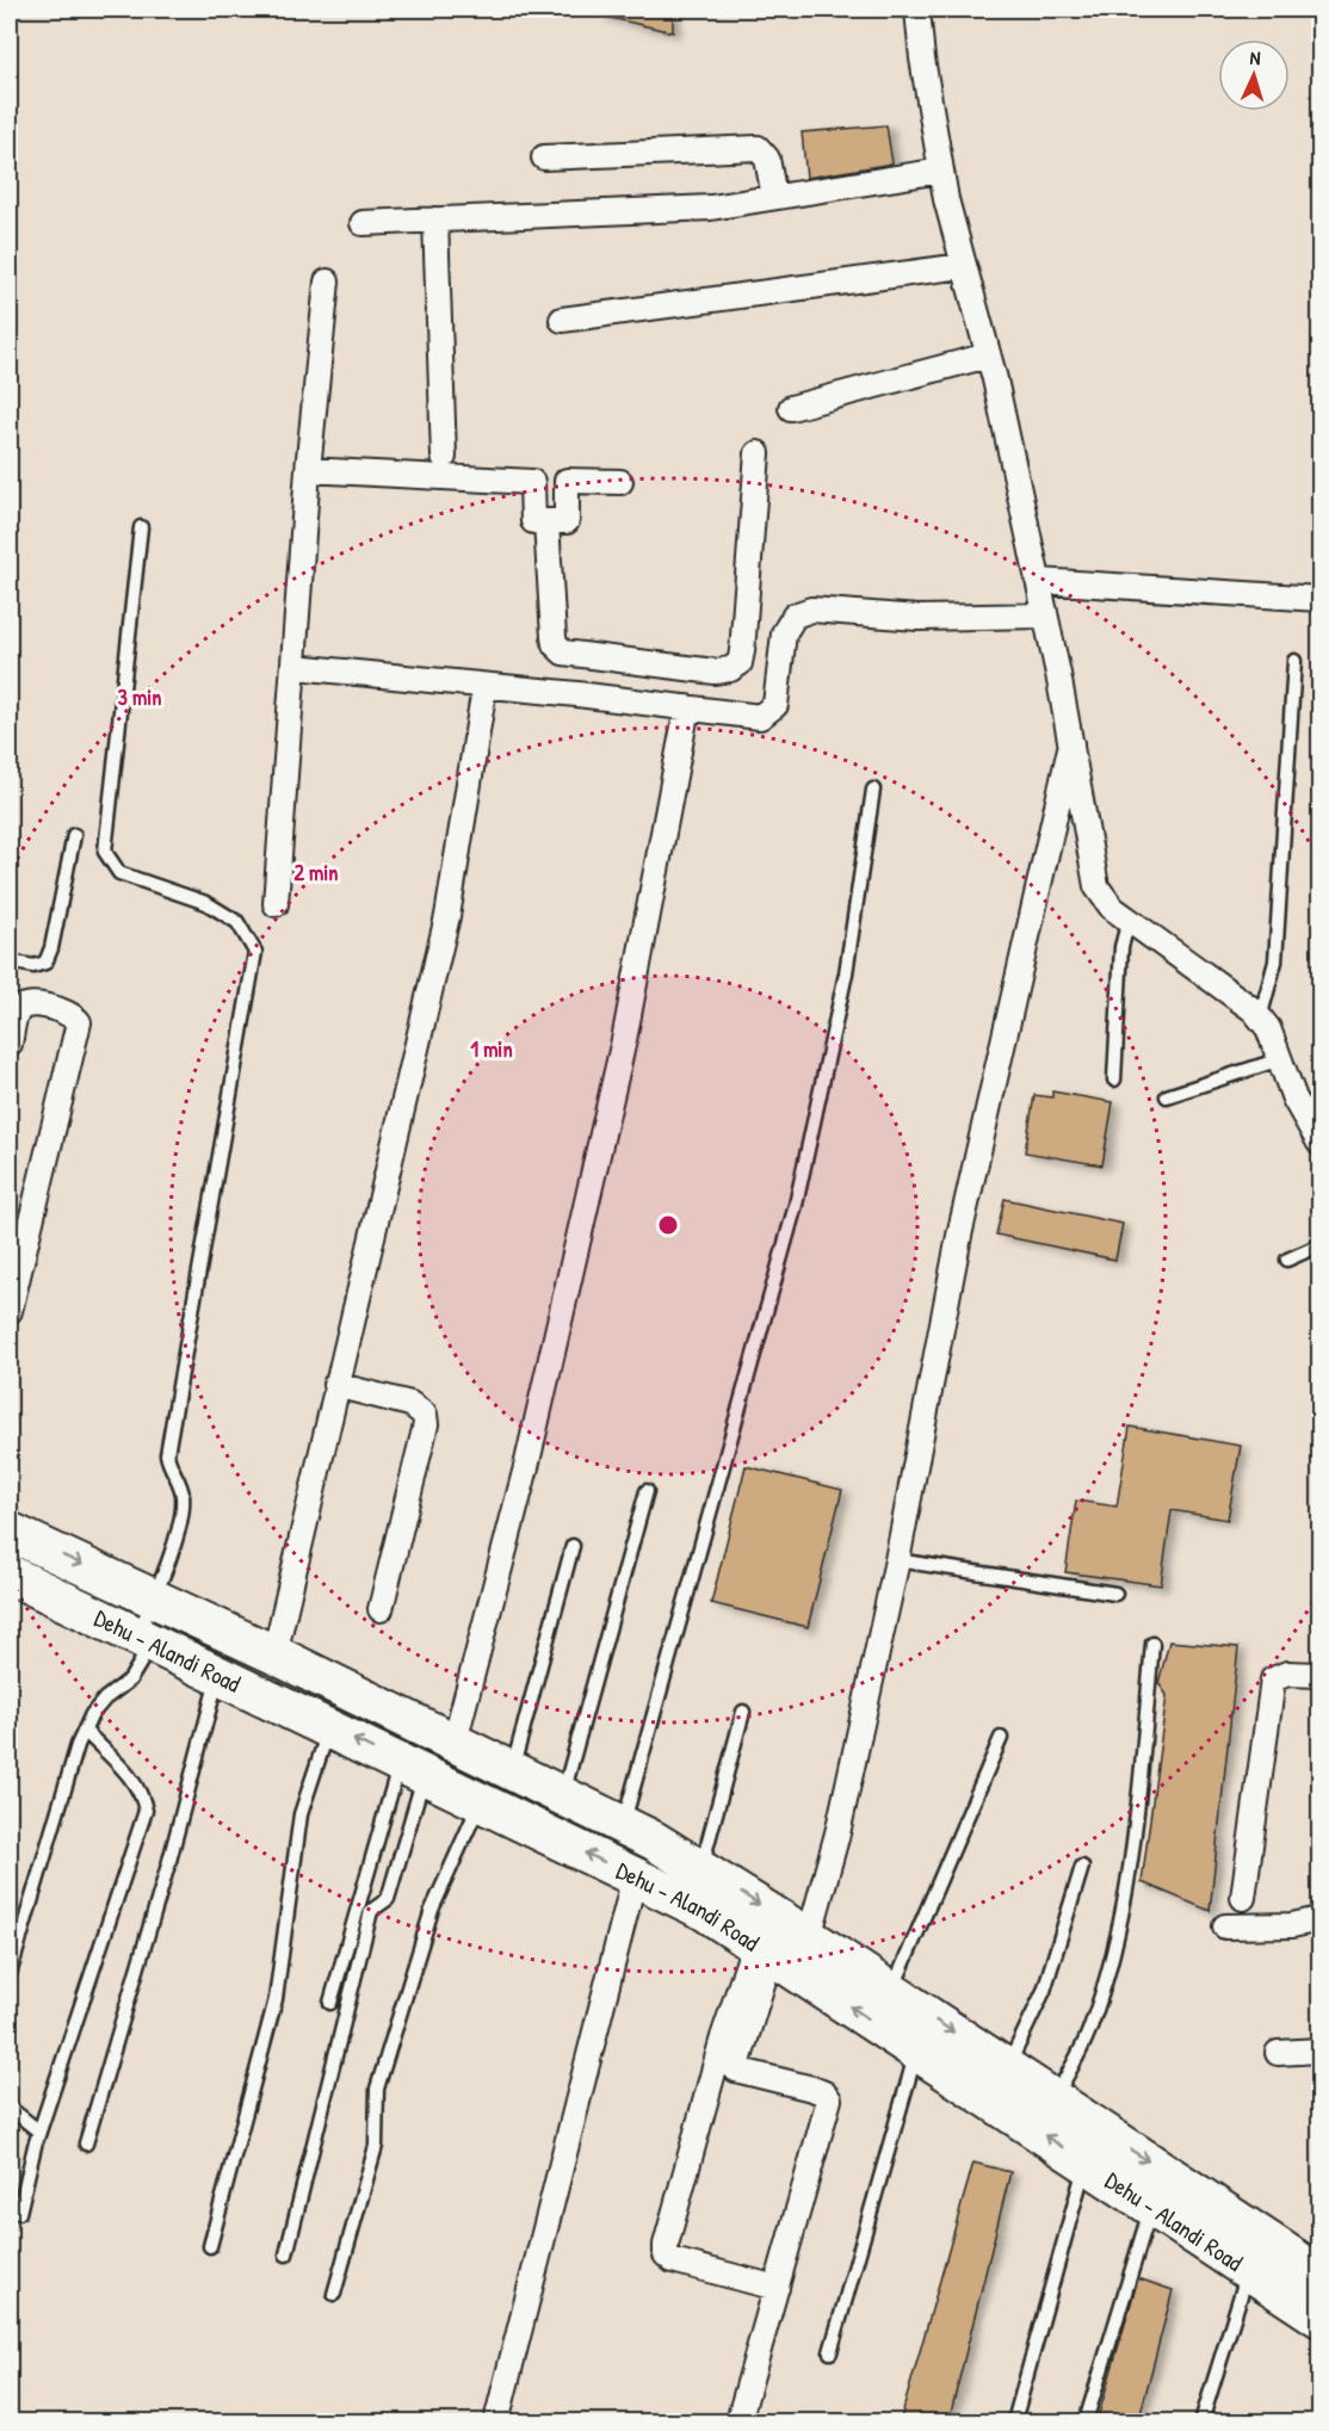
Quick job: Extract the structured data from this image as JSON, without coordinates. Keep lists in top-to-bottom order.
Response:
{
  "streets": {
    "main road": ["Dehu - Alandi Road"]
  },
  "north": "top",
  "rings": ["3 min", "2 min", "1 min"]
}
